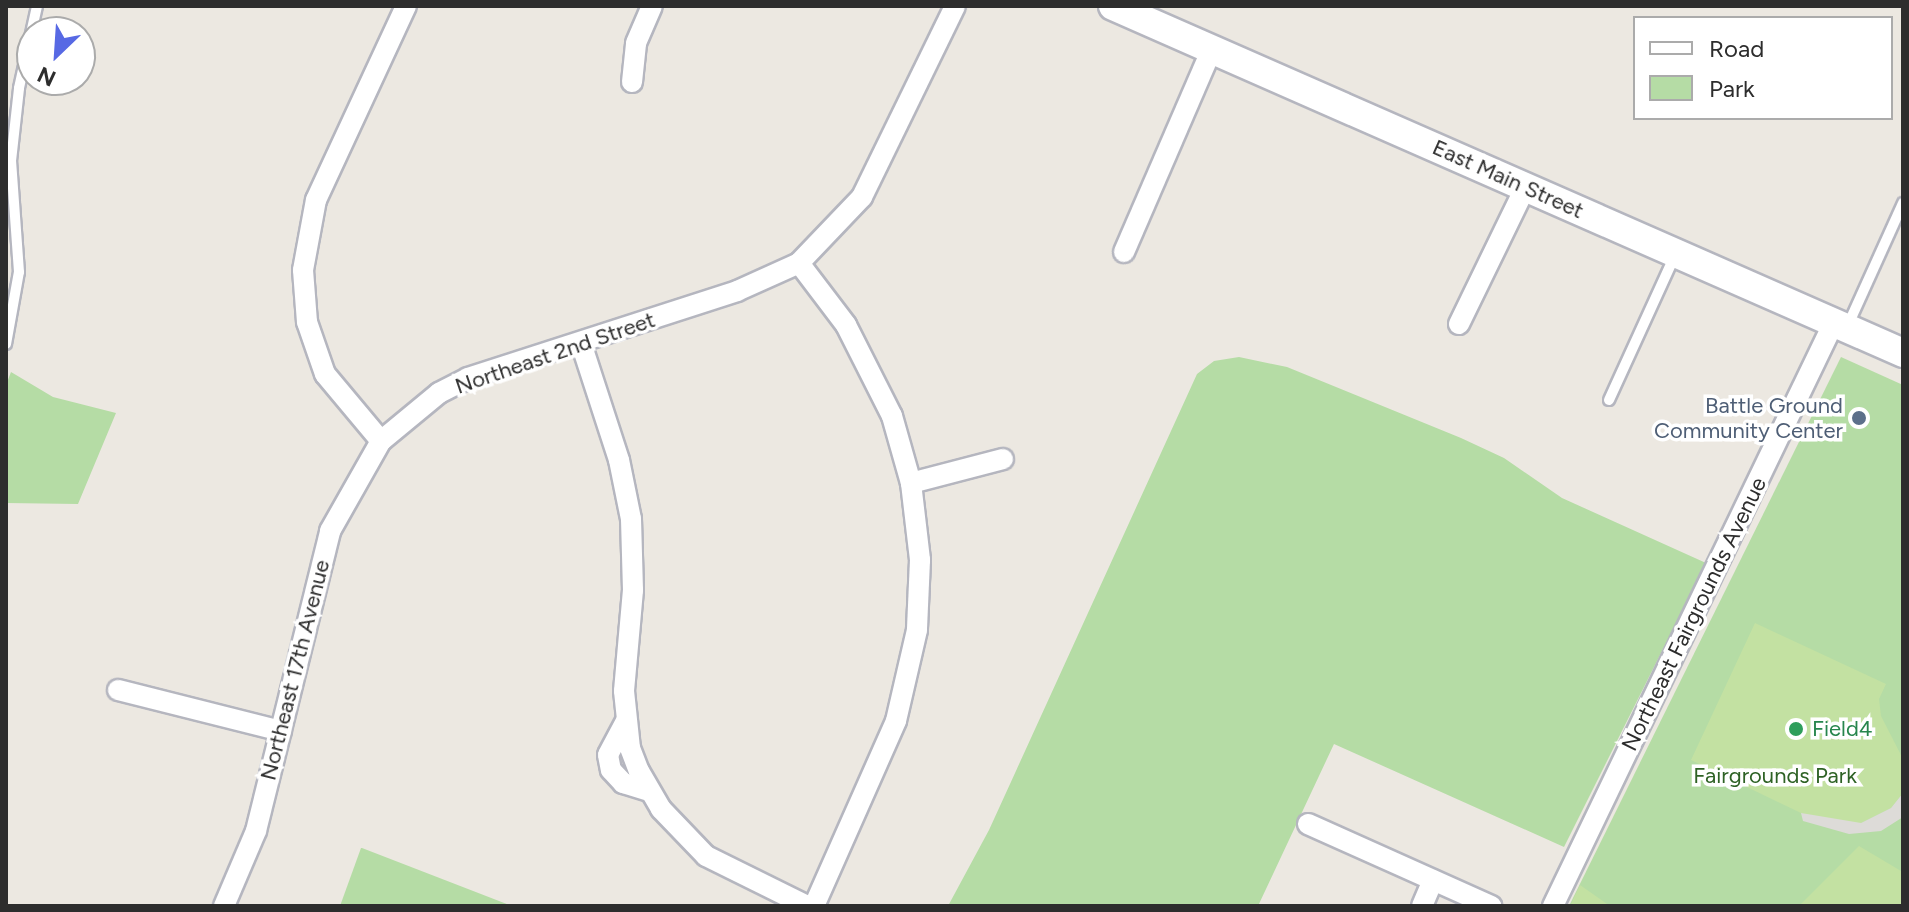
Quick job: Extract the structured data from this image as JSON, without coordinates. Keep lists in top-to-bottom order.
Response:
{
  "streets": {
    "main road": ["East Main Street"],
    "street": ["Northeast 2nd Street", "Northeast Fairgrounds Avenue", "Northeast 17th Avenue"]
  },
  "crossings": [
    ["East Main Street", "Northeast Fairgrounds Avenue"],
    ["Northeast 2nd Street", "Northeast 17th Avenue"]
  ],
  "parks": ["Fairgrounds Park"],
  "places": ["Battle Ground Community Center", "Field4"],
  "legend": ["Road", "Park"],
  "north": "bottom left"
}
